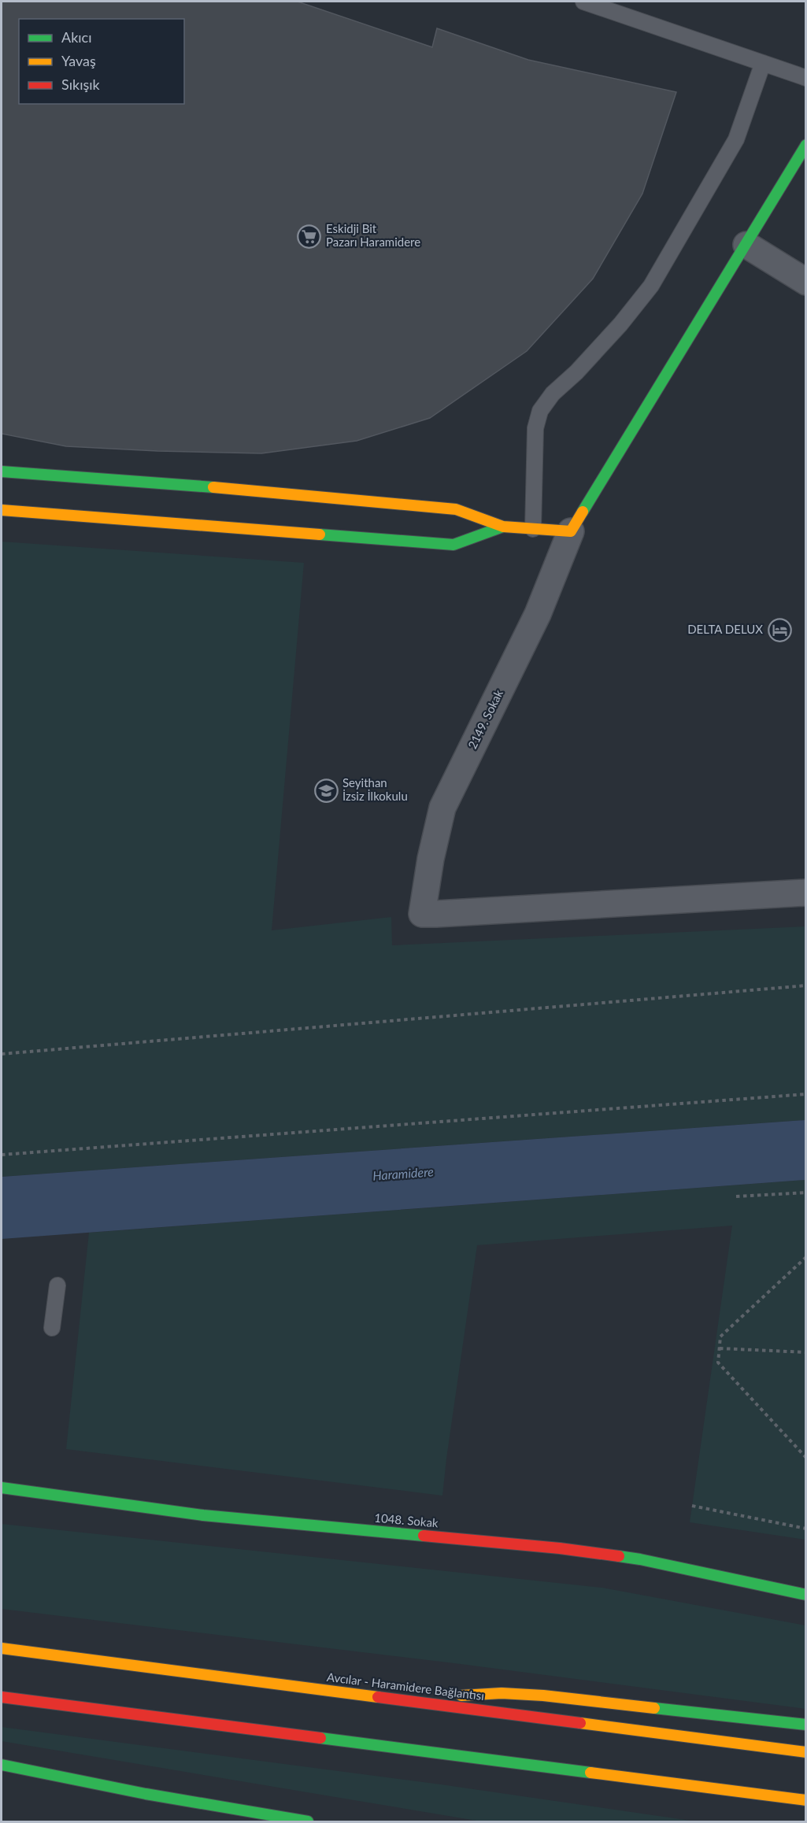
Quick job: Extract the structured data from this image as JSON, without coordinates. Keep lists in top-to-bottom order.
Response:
{
  "streets": {
    "main road": ["1048. Sokak", "Avcılar - Haramidere Bağlantısı"],
    "street": ["2149. Sokak"]
  },
  "water": ["Haramidere"],
  "places": {
    "supermarket": ["Eskidji Bit Pazarı Haramidere"],
    "hotel": ["DELTA DELUX"],
    "school or university": ["Seyithan İzsiz İlkokulu"]
  },
  "legend": ["Akıcı", "Yavaş", "Sıkışık"]
}
